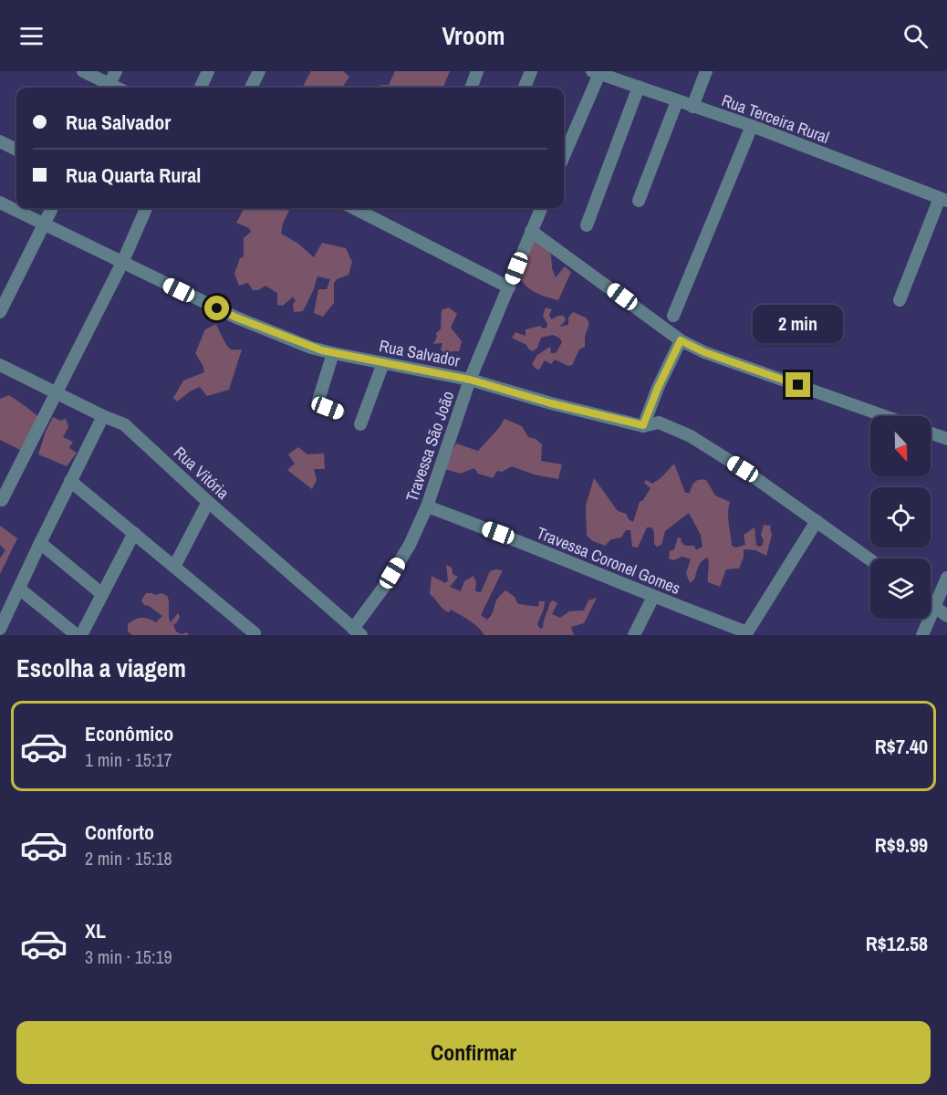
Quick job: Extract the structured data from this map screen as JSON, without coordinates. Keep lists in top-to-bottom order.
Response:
{
  "streets": {
    "street": [
      "Rua Terceira Rural",
      "Rua Salvador",
      "Travessa São João",
      "Rua Vitória",
      "Travessa Coronel Gomes"
    ]
  },
  "crossings": [
    ["Rua Salvador", "Travessa São João"],
    ["Travessa São João", "Rua Vitória"],
    ["Travessa São João", "Travessa Coronel Gomes"]
  ],
  "north": "bottom",
  "page": {
    "header": "Vroom",
    "banner": ["Rua Salvador", "Rua Quarta Rural"],
    "bubble": "2 min",
    "heading": "Escolha a viagem",
    "list": [
      {
        "name": "Econômico",
        "note": "1 min · 15:17",
        "value": "R$7.40"
      },
      {
        "name": "Conforto",
        "note": "2 min · 15:18",
        "value": "R$9.99"
      },
      {
        "name": "XL",
        "note": "3 min · 15:19",
        "value": "R$12.58"
      }
    ],
    "buttons": "Confirmar"
  }
}
